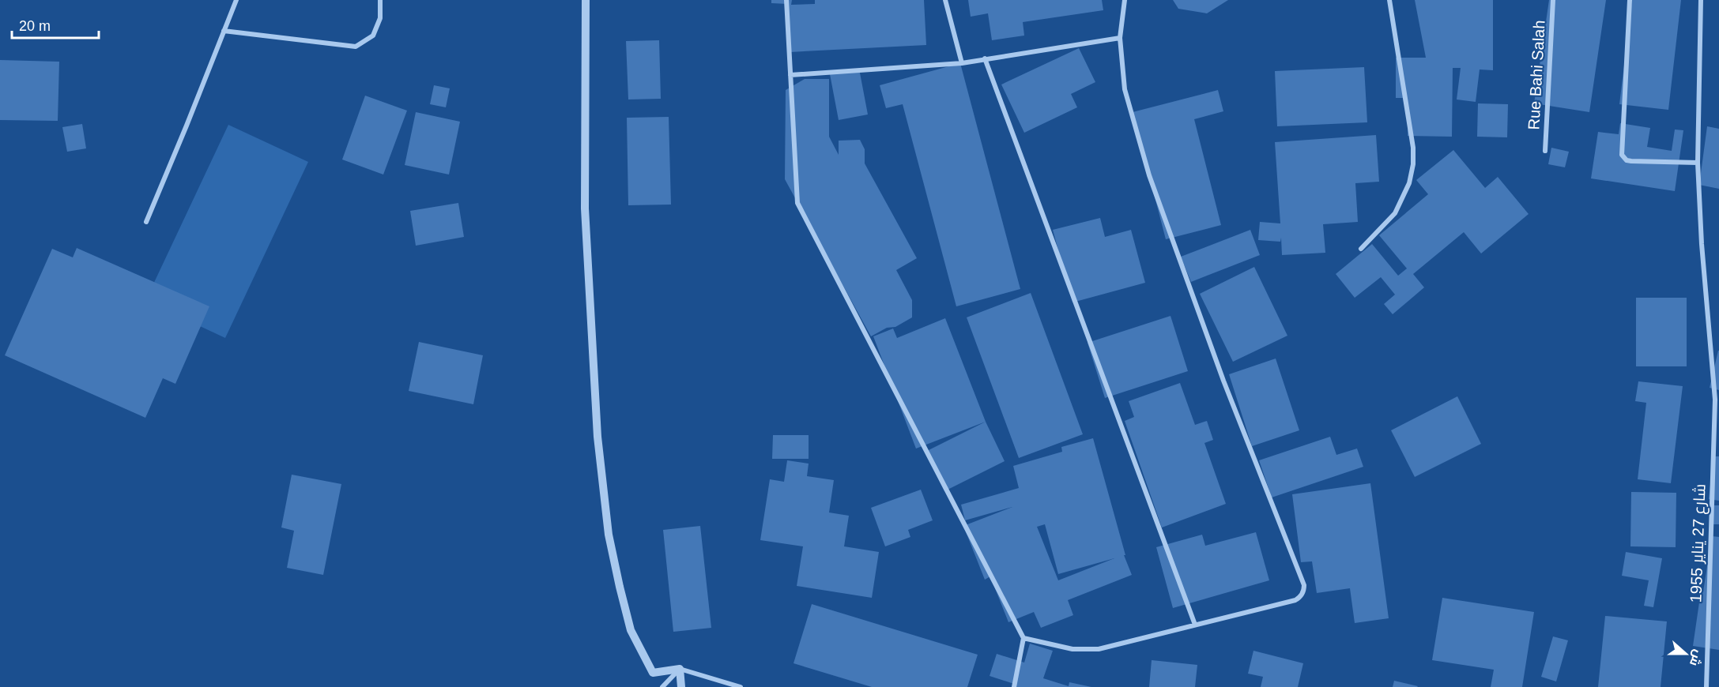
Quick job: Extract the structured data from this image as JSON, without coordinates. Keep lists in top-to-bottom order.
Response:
{
  "streets": {
    "street": ["Rue Bahi Salah", "شارع 27 يناير 1955"]
  },
  "scale_bar": "20 m",
  "north": "right"
}
